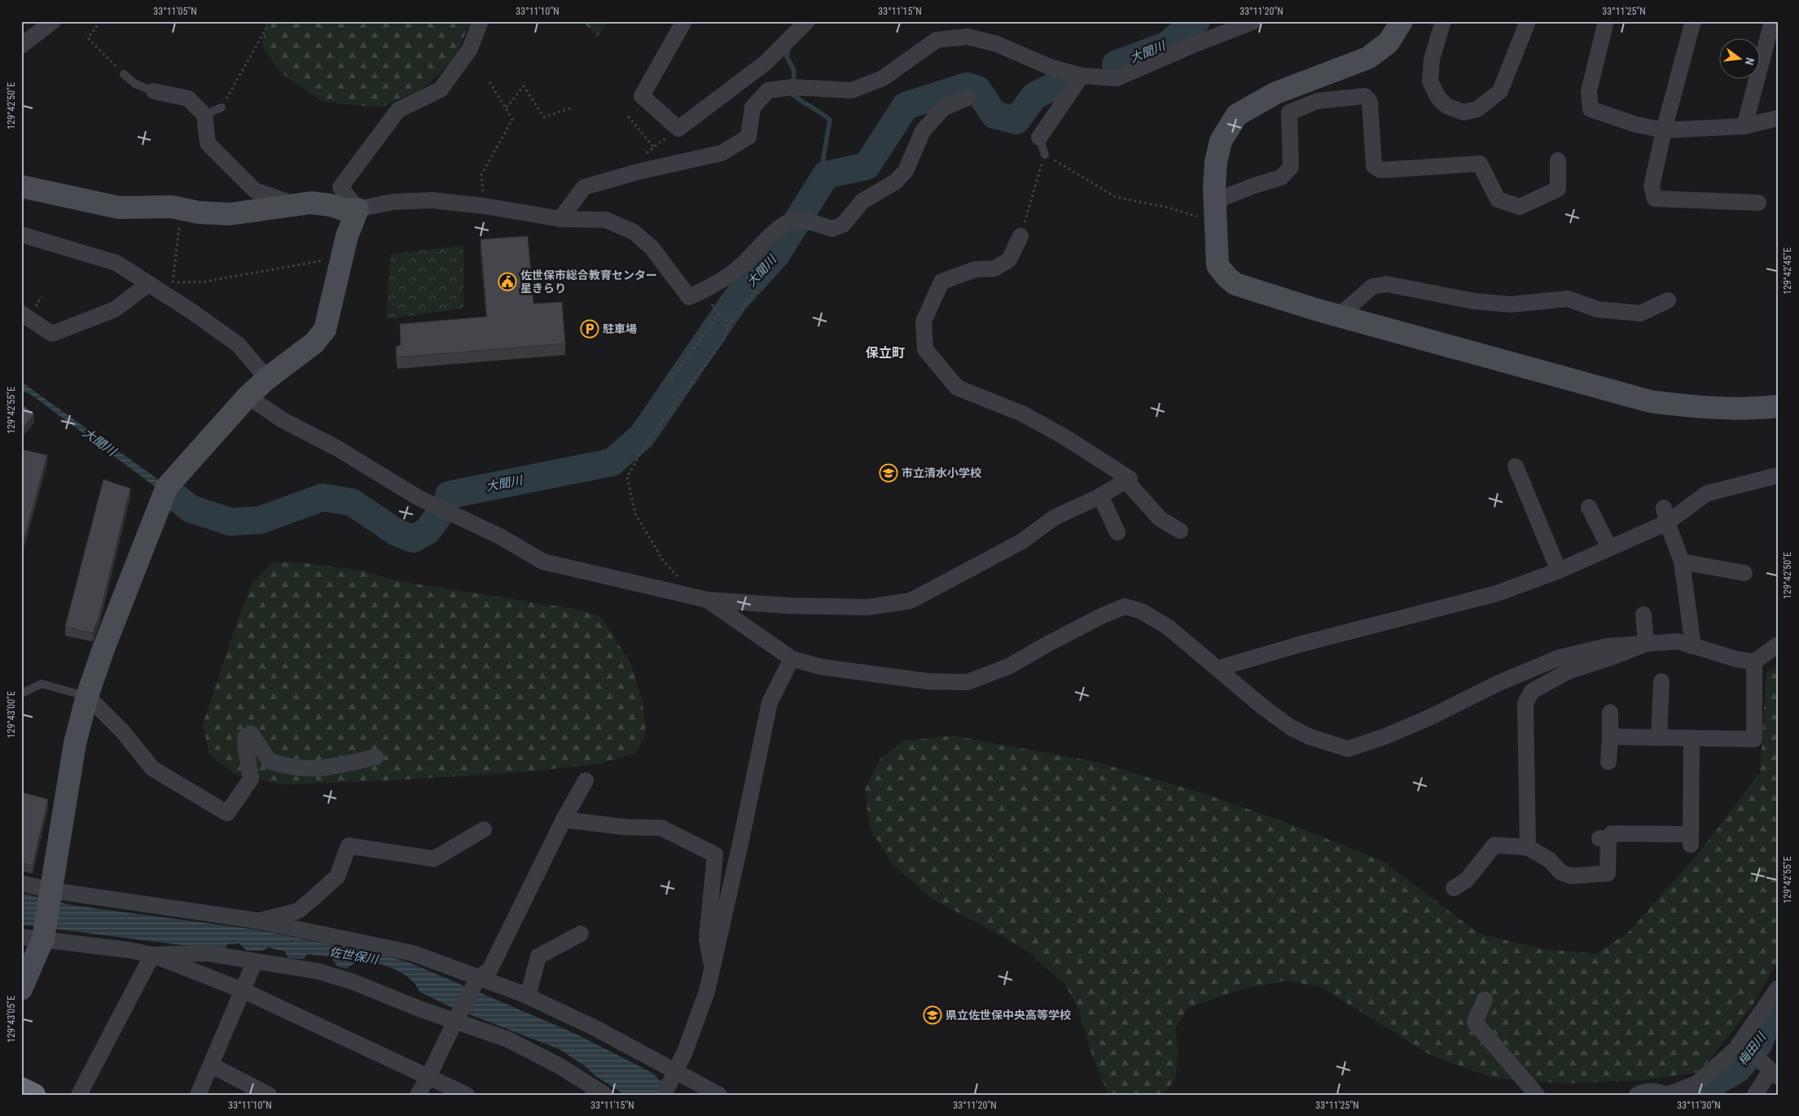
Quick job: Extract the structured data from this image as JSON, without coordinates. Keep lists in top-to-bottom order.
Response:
{
  "districts": ["保立町"],
  "water": ["大聞川", "佐世保川", "梅田川"],
  "places": {
    "public building": ["佐世保市総合教育センター 星きらり"],
    "parking": ["駐車場"],
    "school or university": ["市立清水小学校", "県立佐世保中央高等学校"]
  },
  "north": "right",
  "coordinates": [
    "33°11'05\"N",
    "33°11'10\"N",
    "33°11'15\"N",
    "33°11'20\"N",
    "33°11'25\"N",
    "129°42'50\"E",
    "129°42'45\"E",
    "129°42'55\"E",
    "129°43'00\"E",
    "129°43'05\"E",
    "33°11'30\"N"
  ]
}
